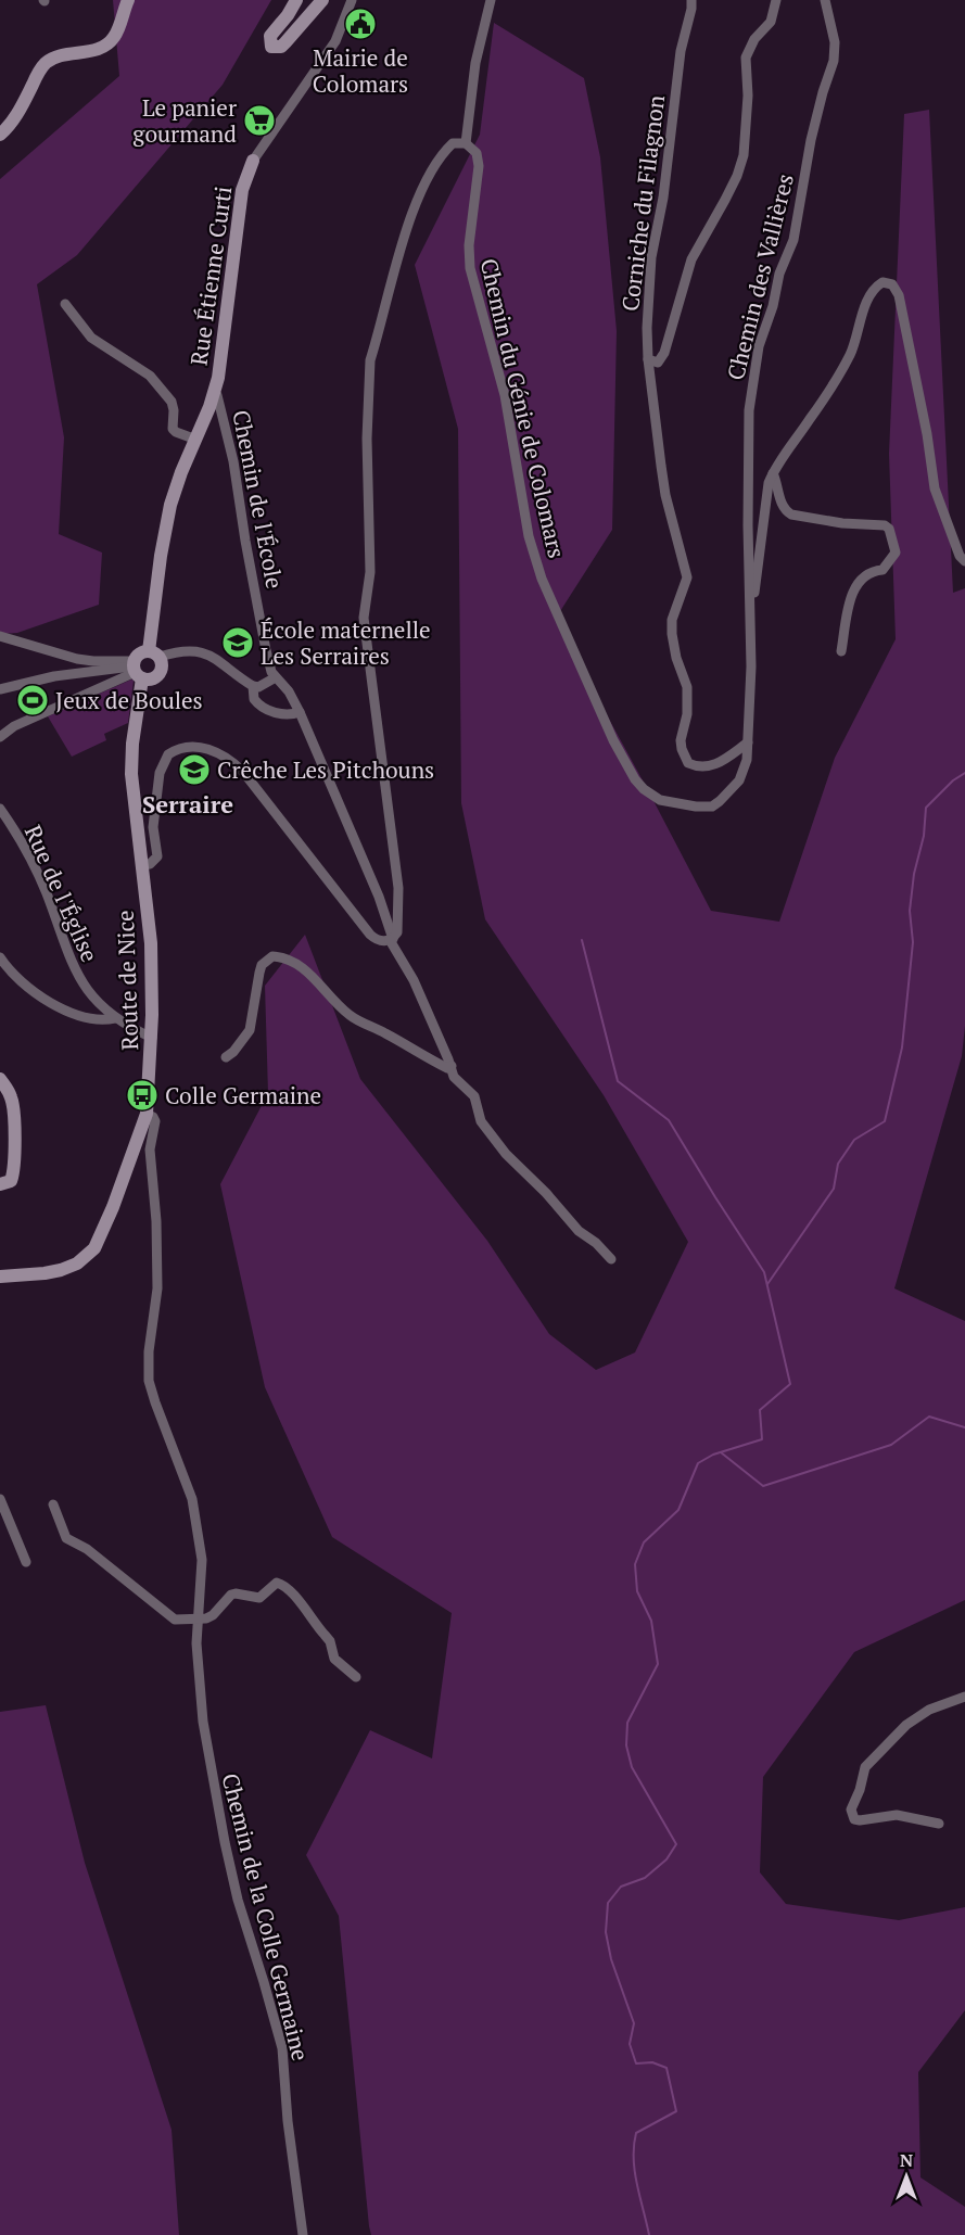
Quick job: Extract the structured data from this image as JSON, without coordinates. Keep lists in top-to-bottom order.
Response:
{
  "streets": {
    "main road": ["Rue Étienne Curti", "Route de Nice"],
    "street": [
      "Corniche du Filagnon",
      "Chemin des Vallières",
      "Chemin du Génie de Colomars",
      "Chemin de l'École",
      "Rue de l'Église",
      "Chemin de la Colle Germaine"
    ]
  },
  "crossings": [
    ["Corniche du Filagnon", "Chemin du Génie de Colomars"],
    ["Rue Étienne Curti", "Chemin de l'École"],
    ["Rue Étienne Curti", "Route de Nice"],
    ["Chemin des Vallières", "Chemin du Génie de Colomars"],
    ["Rue de l'Église", "Route de Nice"],
    ["Route de Nice", "Chemin de la Colle Germaine"]
  ],
  "districts": ["Serraire"],
  "places": {
    "public building": ["Mairie de Colomars"],
    "supermarket": ["Le panier gourmand"],
    "school or university": ["École maternelle Les Serraires", "Crêche Les Pitchouns"],
    "sports": ["Jeux de Boules"],
    "bus stop": ["Colle Germaine"]
  },
  "north": "top"
}
